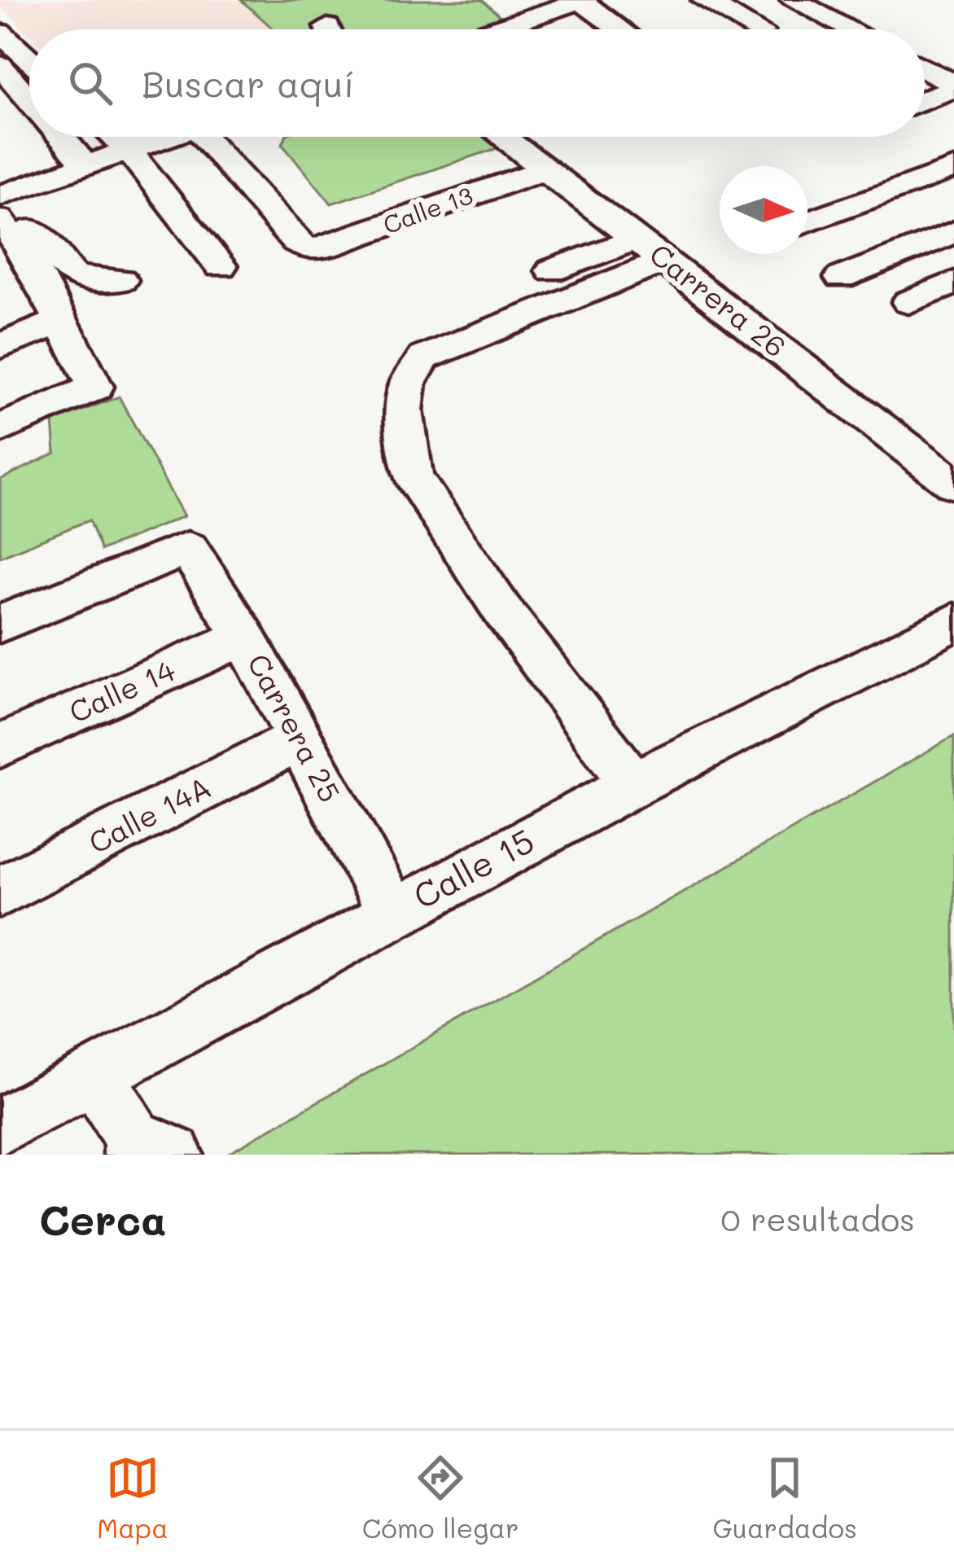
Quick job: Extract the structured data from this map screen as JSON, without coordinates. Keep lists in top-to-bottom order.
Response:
{
  "streets": {
    "street": [
      "Calle 13",
      "Carrera 26",
      "Calle 14",
      "Carrera 25",
      "Calle 14A",
      "Calle 15"
    ]
  },
  "crossings": [
    ["Calle 13", "Carrera 26"],
    ["Calle 14", "Carrera 25"],
    ["Carrera 25", "Calle 14A"],
    ["Carrera 25", "Calle 15"]
  ],
  "north": "right",
  "page": {
    "search": "Buscar aquí",
    "heading": ["Cerca", "0 resultados"],
    "nav": ["Mapa", "Cómo llegar", "Guardados"]
  }
}
